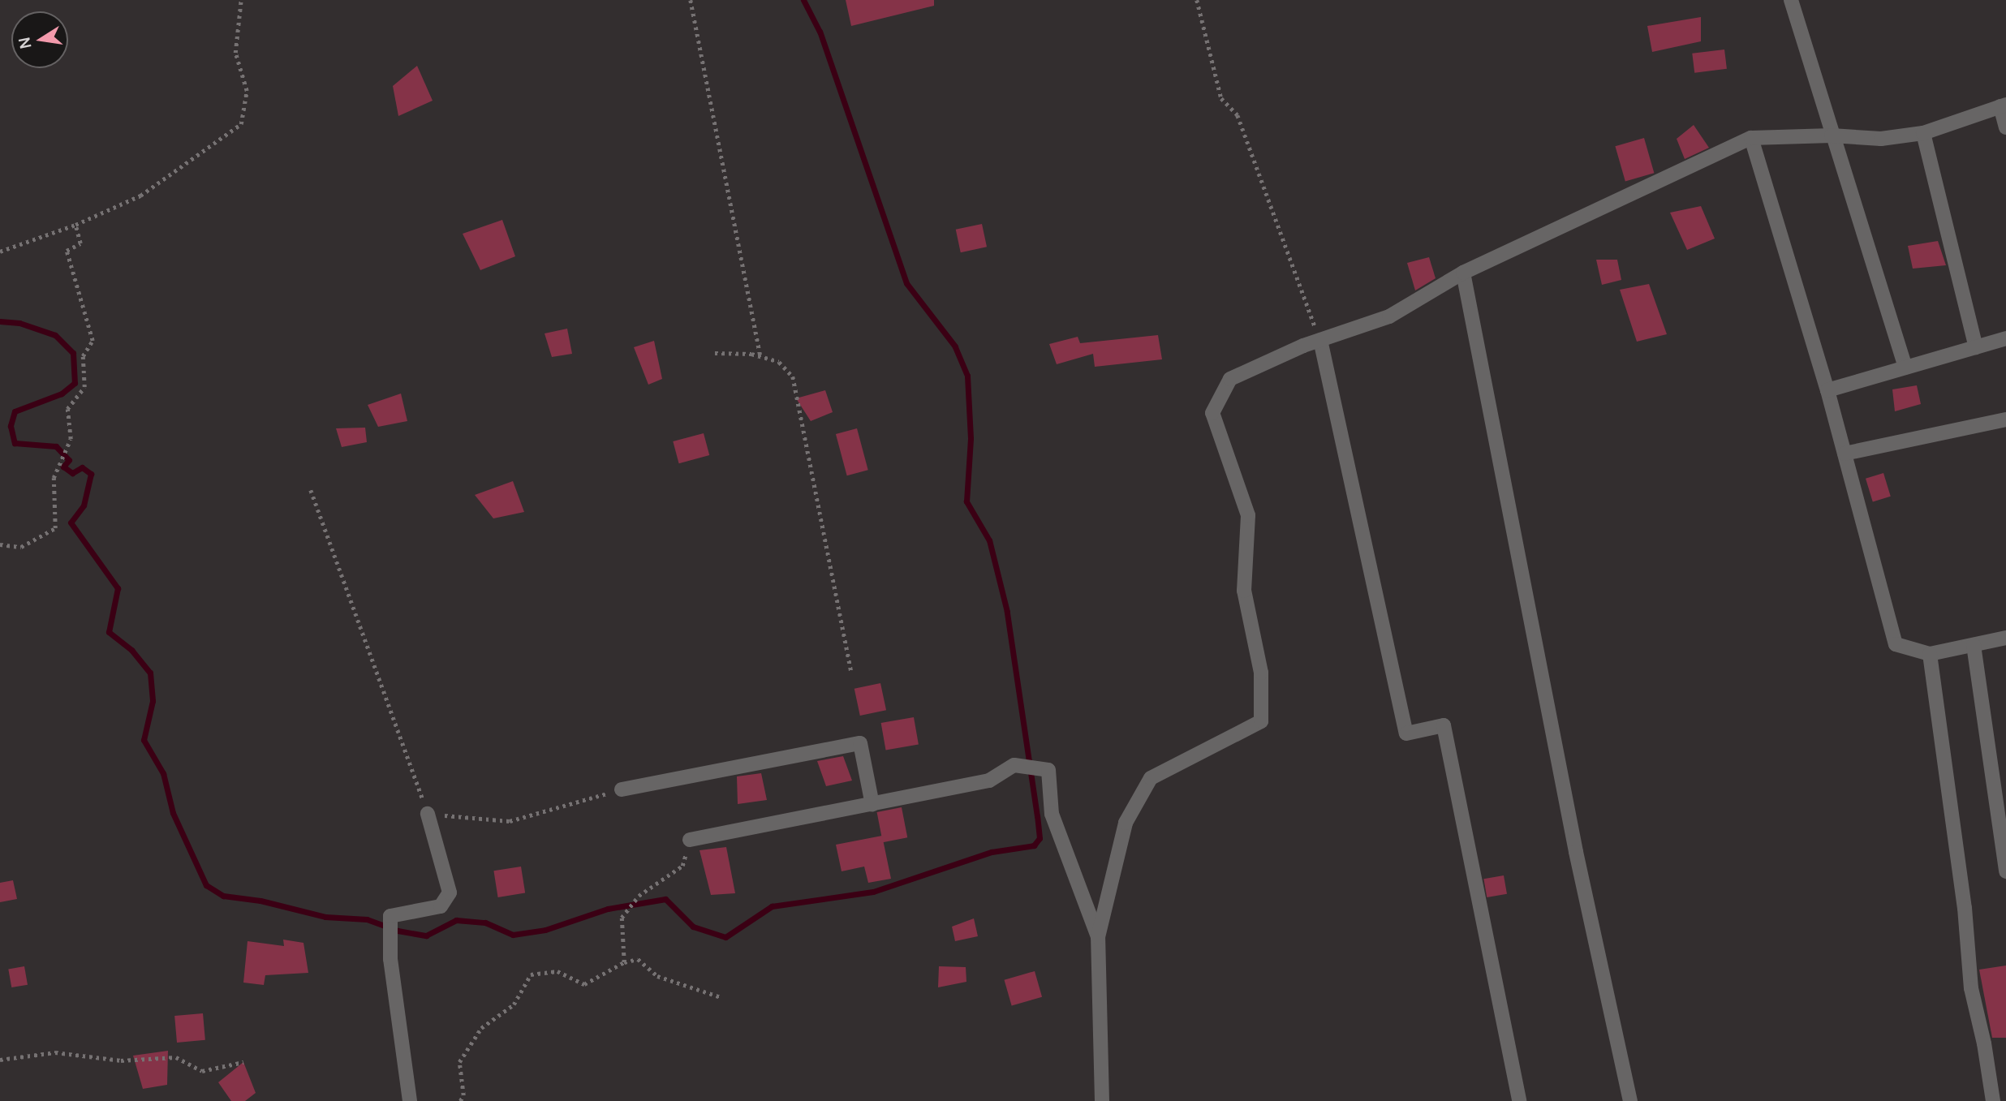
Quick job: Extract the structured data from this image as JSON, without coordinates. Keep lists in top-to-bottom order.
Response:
{
  "north": "left"
}
